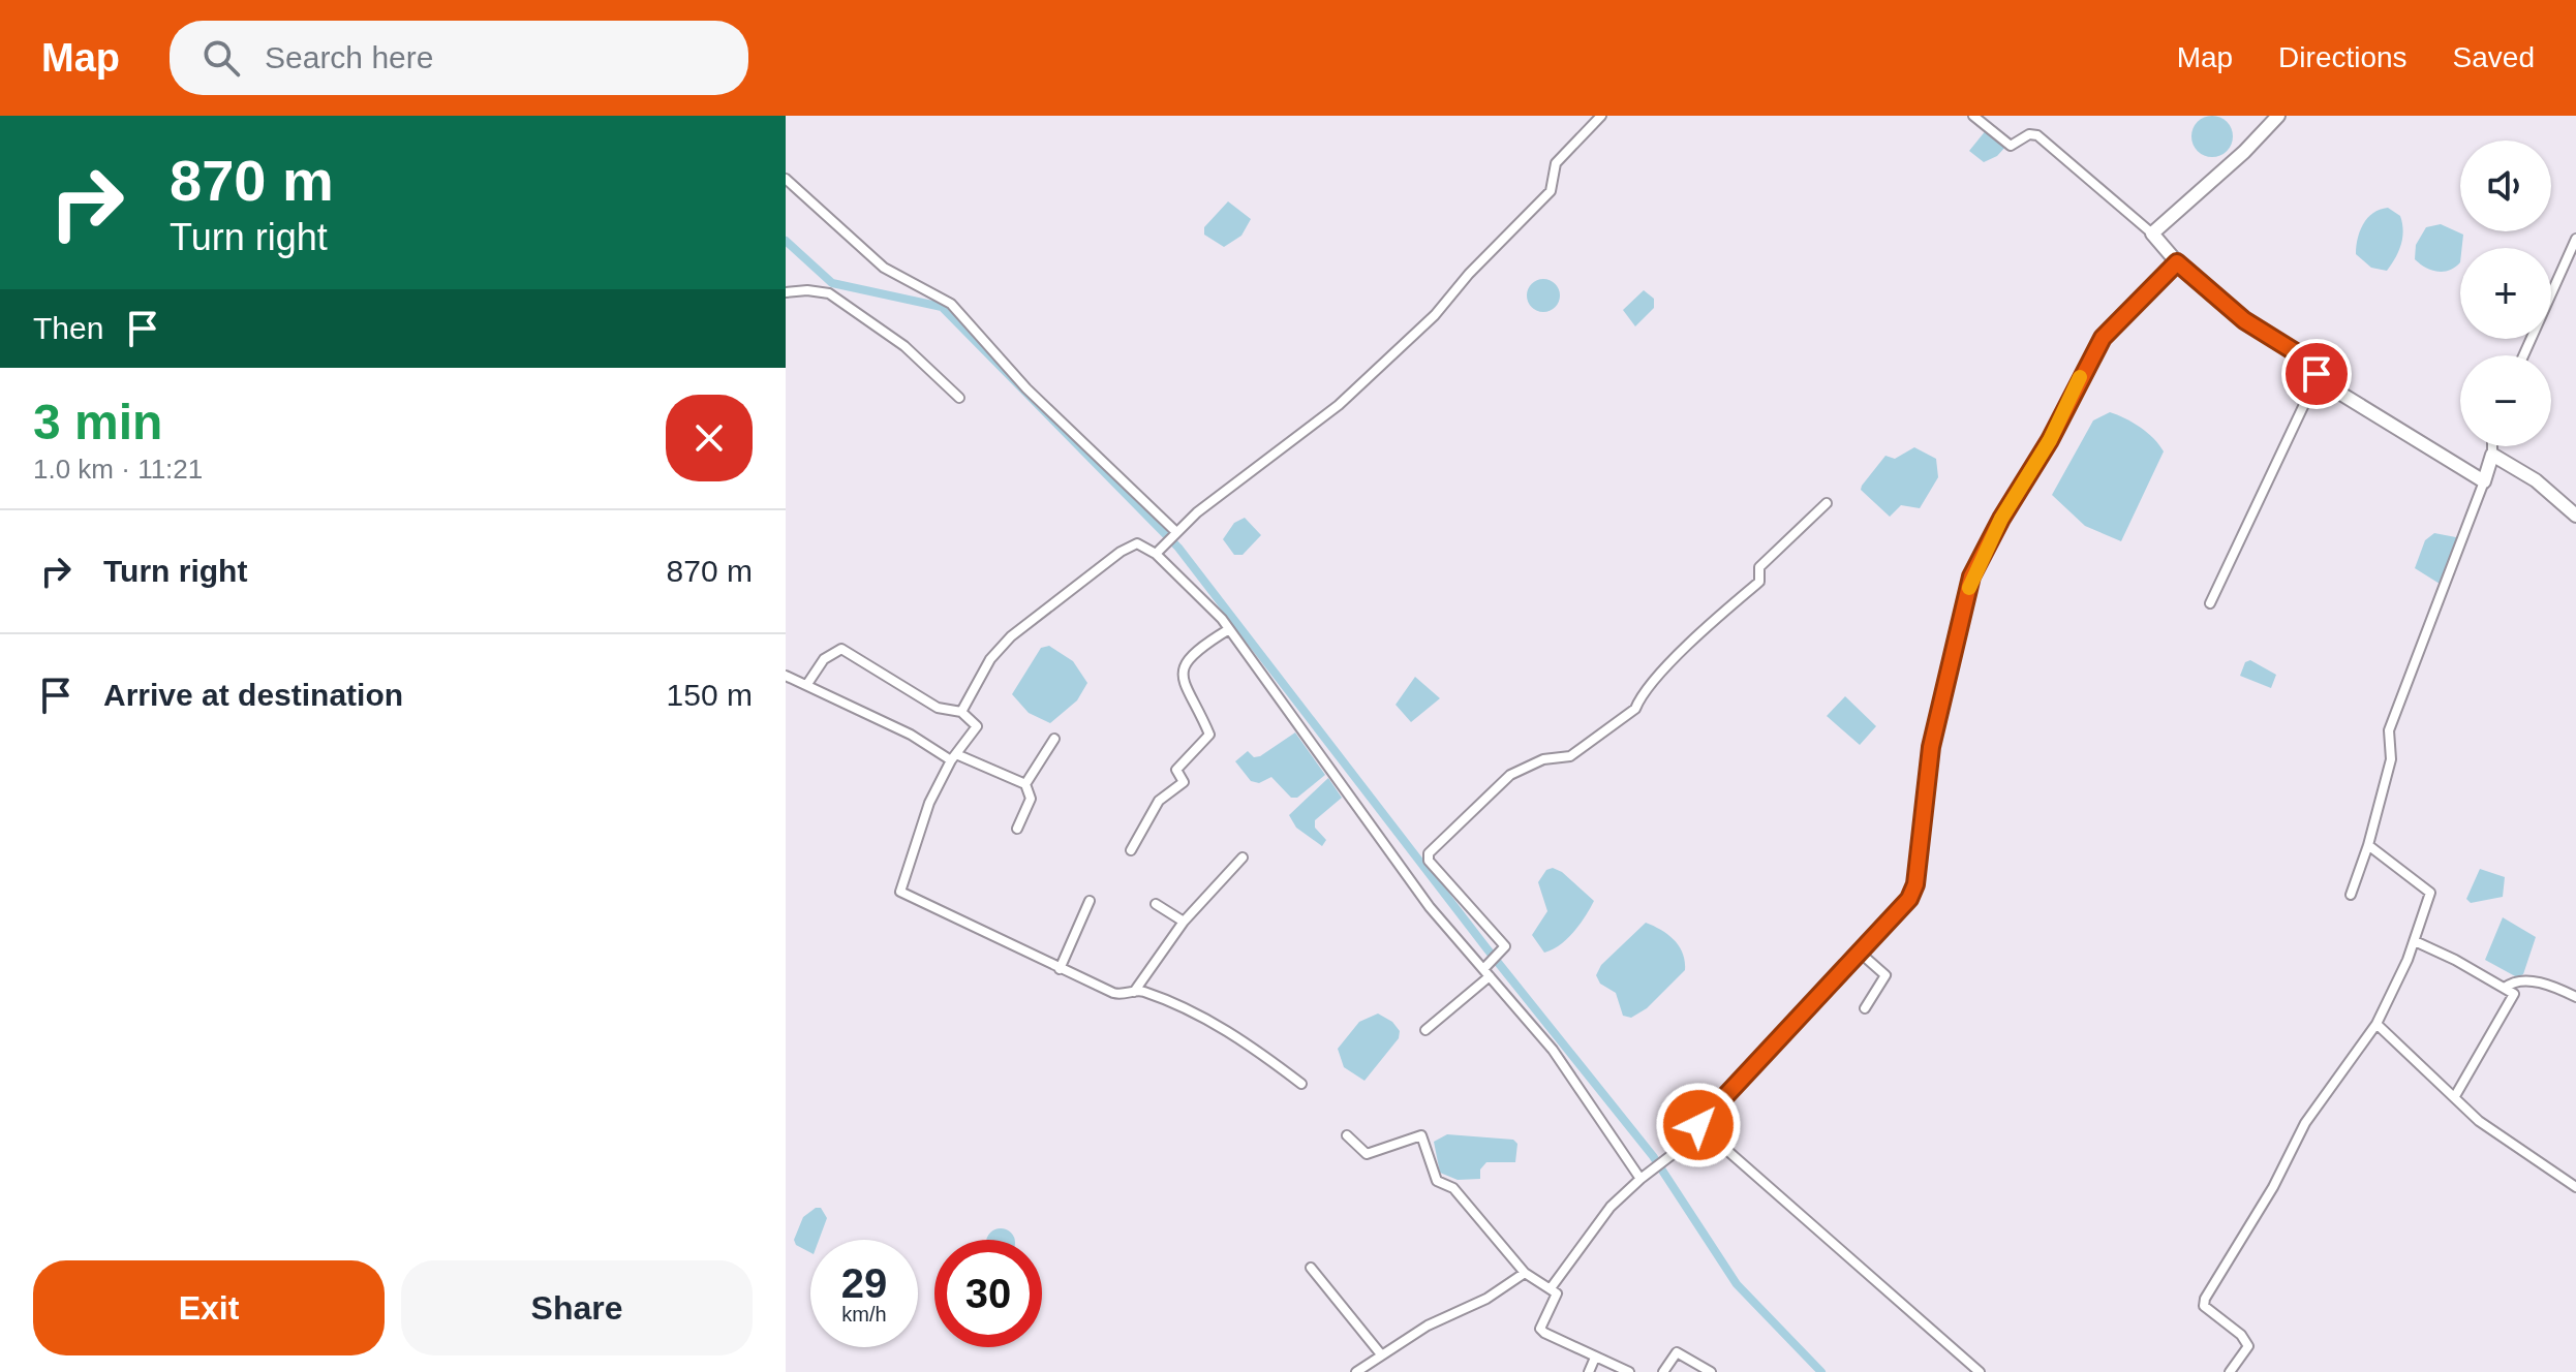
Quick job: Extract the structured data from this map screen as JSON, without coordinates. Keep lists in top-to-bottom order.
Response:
{
  "page": {
    "header": "Map",
    "search": "Search here",
    "nav": ["Map", "Directions", "Saved"],
    "turn": ["870 m", "Turn right"],
    "map_buttons": ["+", "−"],
    "then": "Then",
    "heading": ["3 min", "1.0 km · 11:21"],
    "list": [
      {
        "name": "Turn right",
        "value": "870 m"
      },
      {
        "name": "Arrive at destination",
        "value": "150 m"
      }
    ],
    "speed": "29 km/h",
    "limit": "30",
    "buttons": ["Exit", "Share"]
  }
}
